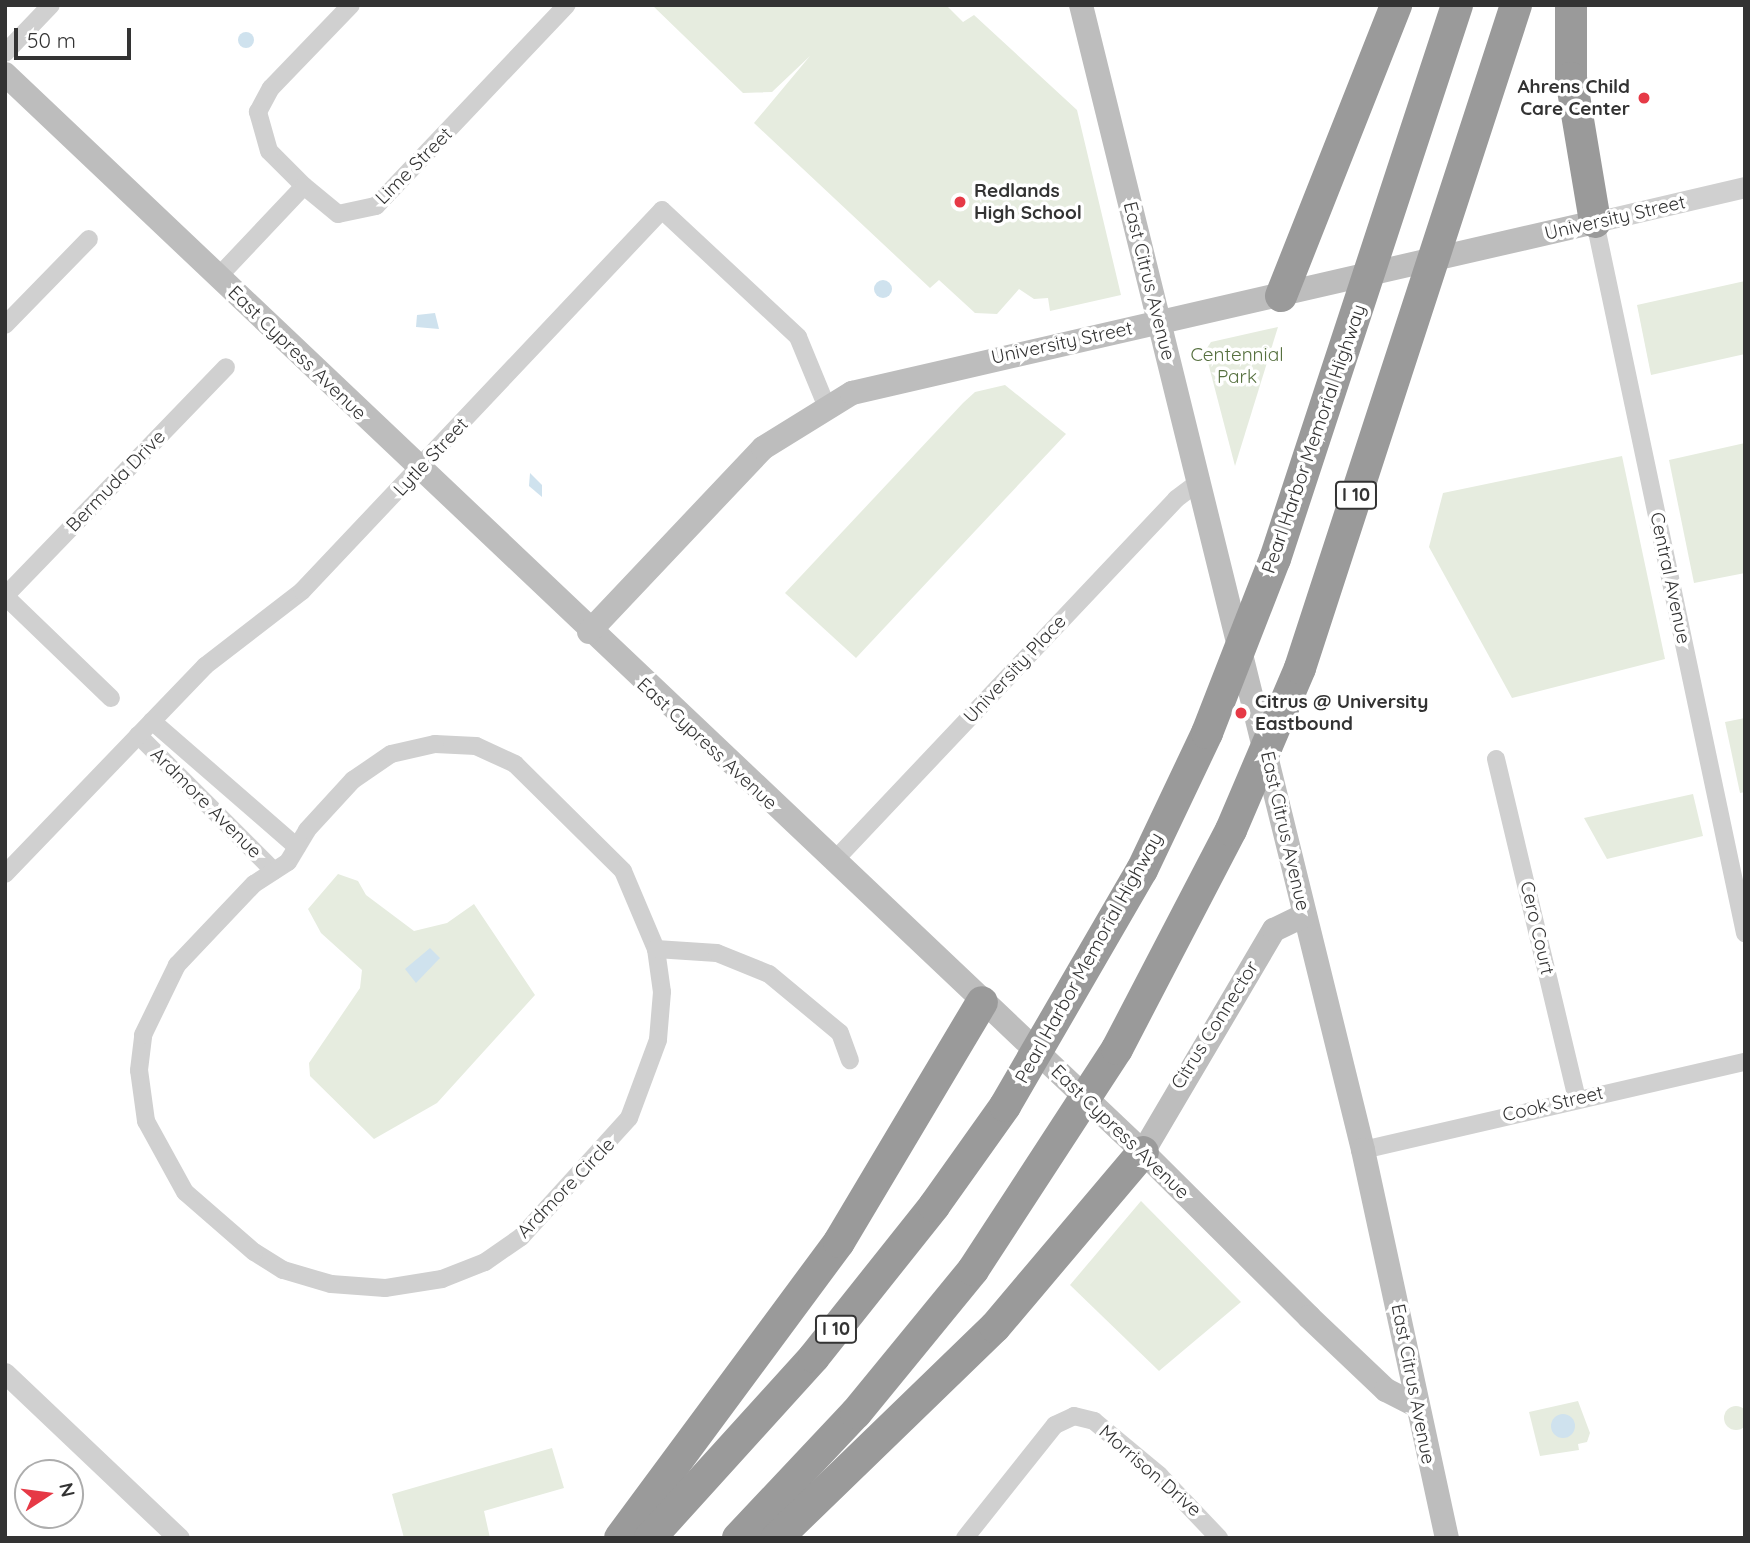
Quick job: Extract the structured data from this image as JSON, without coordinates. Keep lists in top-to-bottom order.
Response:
{
  "streets": {
    "highway": ["Pearl Harbor Memorial Highway", "I 10"],
    "main road": [
      "University Street",
      "East Citrus Avenue",
      "East Cypress Avenue",
      "Citrus Connector"
    ],
    "street": [
      "Lime Street",
      "Lytle Street",
      "Bermuda Drive",
      "Central Avenue",
      "University Place",
      "Ardmore Avenue",
      "Cero Court",
      "Cook Street",
      "Ardmore Circle",
      "Morrison Drive"
    ]
  },
  "crossings": [
    ["University Street", "East Citrus Avenue"],
    ["University Street", "East Cypress Avenue"],
    ["University Street", "Lytle Street"],
    ["University Street", "Central Avenue"],
    ["East Citrus Avenue", "East Cypress Avenue"],
    ["East Citrus Avenue", "University Place"],
    ["East Citrus Avenue", "Citrus Connector"],
    ["East Citrus Avenue", "Cook Street"],
    ["East Cypress Avenue", "Lytle Street"],
    ["East Cypress Avenue", "University Place"],
    ["East Cypress Avenue", "Citrus Connector"],
    ["Lytle Street", "Ardmore Avenue"],
    ["Ardmore Avenue", "Ardmore Circle"],
    ["Cero Court", "Cook Street"]
  ],
  "parks": ["Centennial Park"],
  "places": ["Ahrens Child Care Center", "Redlands High School", "Citrus @ University Eastbound"],
  "scale_bar": "50 m",
  "north": "right"
}
